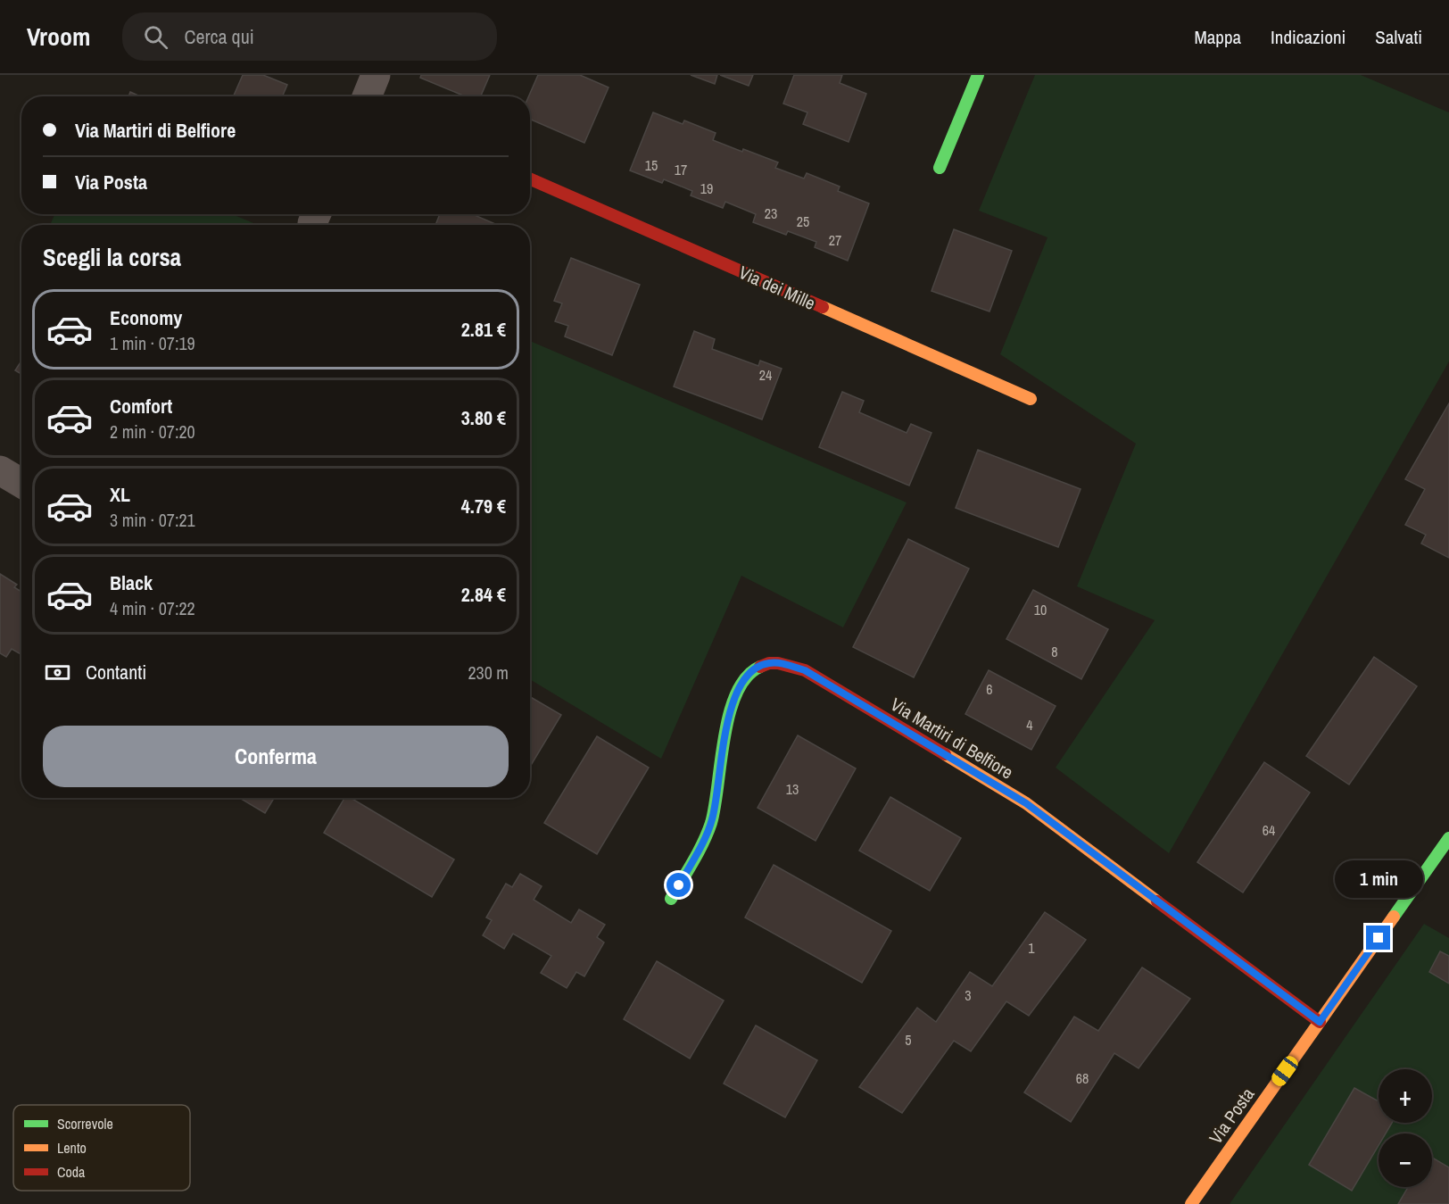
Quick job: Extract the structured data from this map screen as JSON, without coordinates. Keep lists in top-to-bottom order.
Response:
{
  "streets": {
    "street": ["Via dei Mille", "Via Martiri di Belfiore", "Via Posta"]
  },
  "crossings": [
    ["Via Martiri di Belfiore", "Via Posta"]
  ],
  "house_numbers": [
    "15",
    "17",
    "19",
    "23",
    "25",
    "27",
    "24",
    "10",
    "8",
    "6",
    "4",
    "13",
    "64",
    "1",
    "3",
    "5",
    "68"
  ],
  "legend": ["Scorrevole", "Lento", "Coda"],
  "page": {
    "header": "Vroom",
    "search": "Cerca qui",
    "nav": ["Mappa", "Indicazioni", "Salvati"],
    "banner": ["Via Martiri di Belfiore", "Via Posta"],
    "heading": "Scegli la corsa",
    "list": [
      {
        "name": "Economy",
        "note": "1 min · 07:19",
        "value": "2.81 €"
      },
      {
        "name": "Comfort",
        "note": "2 min · 07:20",
        "value": "3.80 €"
      },
      {
        "name": "XL",
        "note": "3 min · 07:21",
        "value": "4.79 €"
      },
      {
        "name": "Black",
        "note": "4 min · 07:22",
        "value": "2.84 €"
      }
    ],
    "pay": ["Contanti", "230 m"],
    "buttons": "Conferma",
    "bubble": "1 min",
    "map_buttons": ["+", "−"]
  }
}
